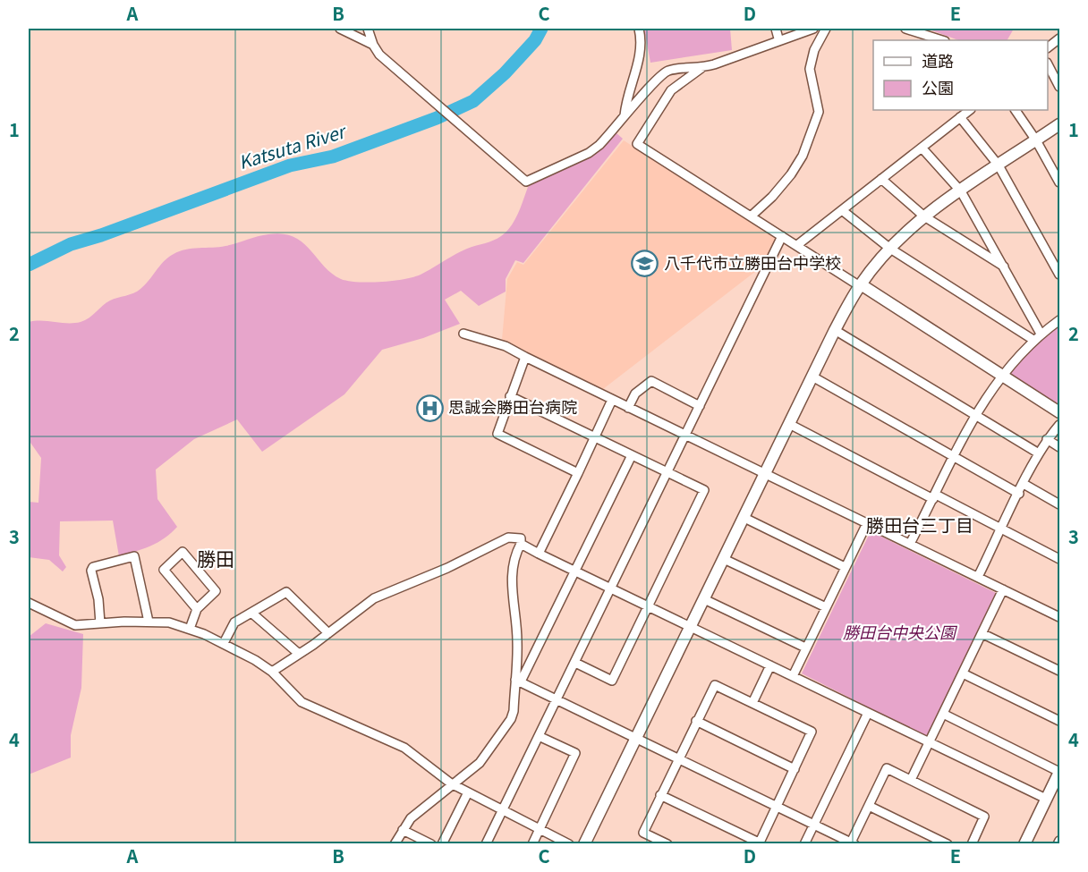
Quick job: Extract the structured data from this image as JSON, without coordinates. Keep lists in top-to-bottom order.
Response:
{
  "districts": ["勝田台三丁目", "勝田"],
  "water": ["Katsuta River"],
  "parks": ["勝田台中央公園"],
  "places": {
    "school or university": ["八千代市立勝田台中学校"],
    "hospital": ["思誠会勝田台病院"]
  },
  "legend": ["道路", "公園"],
  "grid": {
    "columns": [
      "A",
      "B",
      "C",
      "D",
      "E"
    ],
    "rows": [
      "1",
      "2",
      "3",
      "4"
    ]
  }
}
